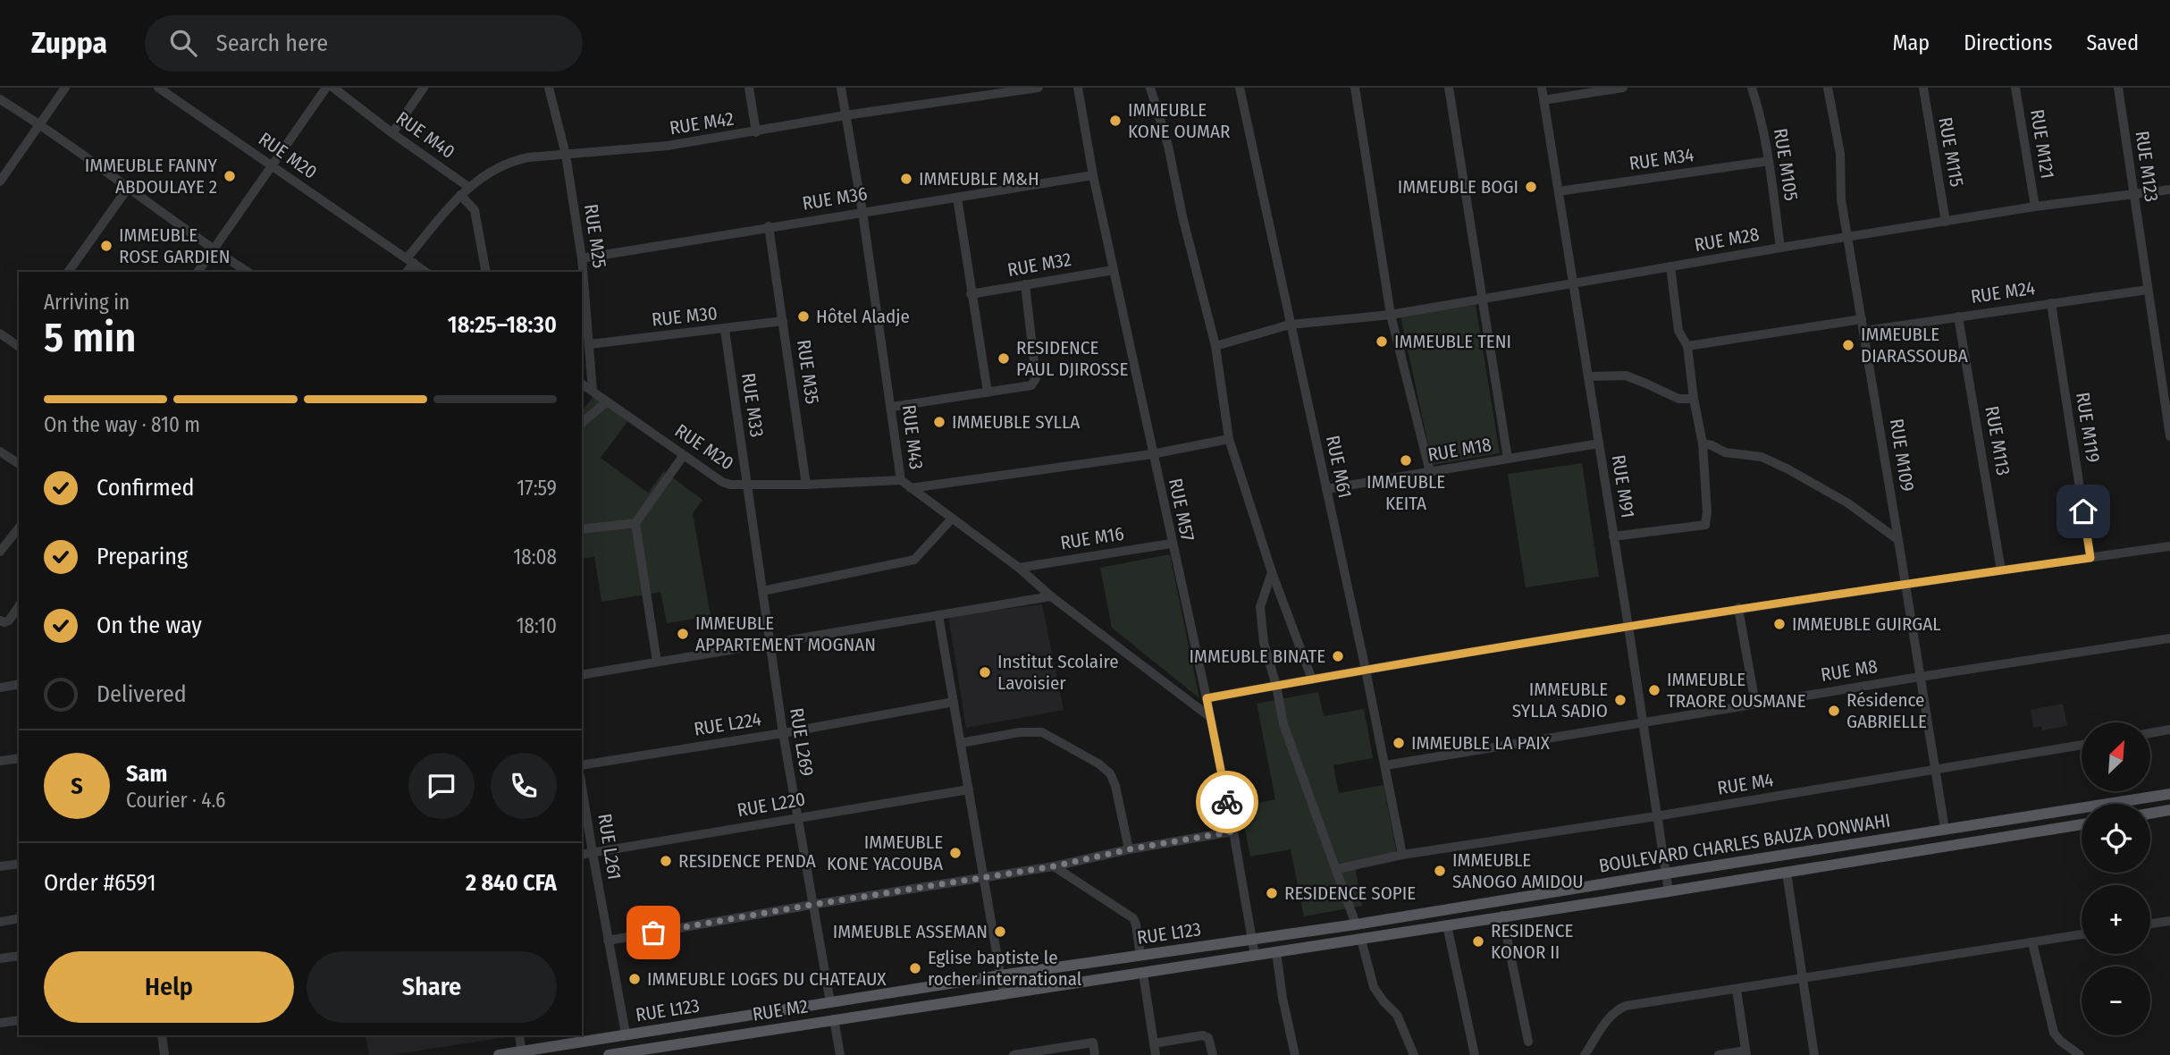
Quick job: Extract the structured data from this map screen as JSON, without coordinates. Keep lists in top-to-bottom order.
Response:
{
  "streets": {
    "main road": ["BOULEVARD CHARLES BAUZA DONWAHI", "RUE L123", "RUE M2"],
    "street": [
      "RUE M42",
      "RUE M40",
      "RUE M121",
      "RUE M115",
      "RUE M20",
      "RUE M34",
      "RUE M105",
      "RUE M123",
      "RUE M36",
      "RUE M25",
      "RUE M28",
      "RUE M32",
      "RUE M24",
      "RUE M30",
      "RUE M35",
      "RUE M33",
      "RUE M119",
      "RUE M43",
      "RUE M113",
      "RUE M18",
      "RUE M109",
      "RUE M61",
      "RUE M91",
      "RUE M57",
      "RUE M16",
      "RUE M8",
      "RUE L224",
      "RUE L269",
      "RUE M4",
      "RUE L220",
      "RUE L261"
    ]
  },
  "crossings": [
    ["RUE M42", "RUE M40"],
    ["RUE M42", "RUE M20"],
    ["RUE M42", "RUE M25"],
    ["RUE M42", "RUE M43"],
    ["RUE M121", "RUE M28"],
    ["RUE M115", "RUE M28"],
    ["RUE M20", "RUE M25"],
    ["RUE M20", "RUE M35"],
    ["RUE M20", "RUE M33"],
    ["RUE M20", "RUE M43"],
    ["RUE M20", "RUE L269"],
    ["RUE M34", "RUE M105"],
    ["RUE M34", "RUE M91"],
    ["RUE M105", "RUE M28"],
    ["RUE M123", "RUE M28"],
    ["RUE M123", "RUE M24"],
    ["RUE M36", "RUE M25"],
    ["RUE M36", "RUE M35"],
    ["RUE M36", "RUE M43"],
    ["RUE M36", "RUE M57"],
    ["RUE M25", "RUE M30"],
    ["RUE M28", "RUE M109"],
    ["RUE M28", "RUE M61"],
    ["RUE M28", "RUE M91"],
    ["RUE M32", "RUE M57"],
    ["RUE M24", "RUE M119"],
    ["RUE M24", "RUE M113"],
    ["RUE M24", "RUE M109"],
    ["RUE M30", "RUE M35"],
    ["RUE M30", "RUE M33"],
    ["RUE M33", "RUE L269"],
    ["RUE M43", "RUE M57"],
    ["RUE M43", "RUE M16"],
    ["RUE M18", "RUE M61"],
    ["RUE M18", "RUE M91"],
    ["RUE M109", "RUE M8"],
    ["RUE M109", "RUE M4"],
    ["RUE M109", "BOULEVARD CHARLES BAUZA DONWAHI"],
    ["RUE M61", "RUE M8"],
    ["RUE M61", "RUE M4"],
    ["RUE M91", "RUE M8"],
    ["RUE M91", "RUE M4"],
    ["RUE M91", "BOULEVARD CHARLES BAUZA DONWAHI"],
    ["RUE M57", "RUE M16"],
    ["RUE M57", "BOULEVARD CHARLES BAUZA DONWAHI"],
    ["RUE M57", "RUE L123"],
    ["RUE M57", "RUE M2"],
    ["RUE L224", "RUE L269"],
    ["RUE L269", "RUE L220"],
    ["RUE L269", "RUE L123"],
    ["RUE L220", "RUE L261"],
    ["BOULEVARD CHARLES BAUZA DONWAHI", "RUE L123"],
    ["BOULEVARD CHARLES BAUZA DONWAHI", "RUE M2"],
    ["RUE L261", "RUE L123"]
  ],
  "places": [
    "IMMEUBLE KONE OUMAR",
    "IMMEUBLE FANNY ABDOULAYE 2",
    "IMMEUBLE M&H",
    "IMMEUBLE BOGI",
    "IMMEUBLE ROSE GARDIEN",
    "Hôtel Aladje",
    "IMMEUBLE TENI",
    "IMMEUBLE DIARASSOUBA",
    "RESIDENCE PAUL DJIROSSE",
    "IMMEUBLE SYLLA",
    "IMMEUBLE KEITA",
    "IMMEUBLE GUIRGAL",
    "IMMEUBLE APPARTEMENT MOGNAN",
    "IMMEUBLE BINATE",
    "Institut Scolaire Lavoisier",
    "IMMEUBLE TRAORE OUSMANE",
    "IMMEUBLE SYLLA SADIO",
    "Résidence GABRIELLE",
    "IMMEUBLE LA PAIX",
    "IMMEUBLE KONE YACOUBA",
    "RESIDENCE PENDA",
    "IMMEUBLE SANOGO AMIDOU",
    "RESIDENCE SOPIE",
    "IMMEUBLE ASSEMAN",
    "RESIDENCE KONOR II",
    "Eglise baptiste le rocher international",
    "IMMEUBLE LOGES DU CHATEAUX"
  ],
  "north": "top right",
  "page": {
    "header": "Zuppa",
    "search": "Search here",
    "nav": ["Map", "Directions", "Saved"],
    "heading": ["5 min", "Arriving in", "18:25–18:30"],
    "panel": [
      "Sam",
      "Courier · 4.6",
      "Order #6591",
      "2 840 CFA"
    ],
    "bar": "On the way · 810 m",
    "list": [
      ["Confirmed", "17:59"],
      ["Preparing", "18:08"],
      ["On the way", "18:10"],
      "Delivered"
    ],
    "map_buttons": ["+", "−"],
    "round": "S",
    "buttons": ["Help", "Share"]
  }
}
